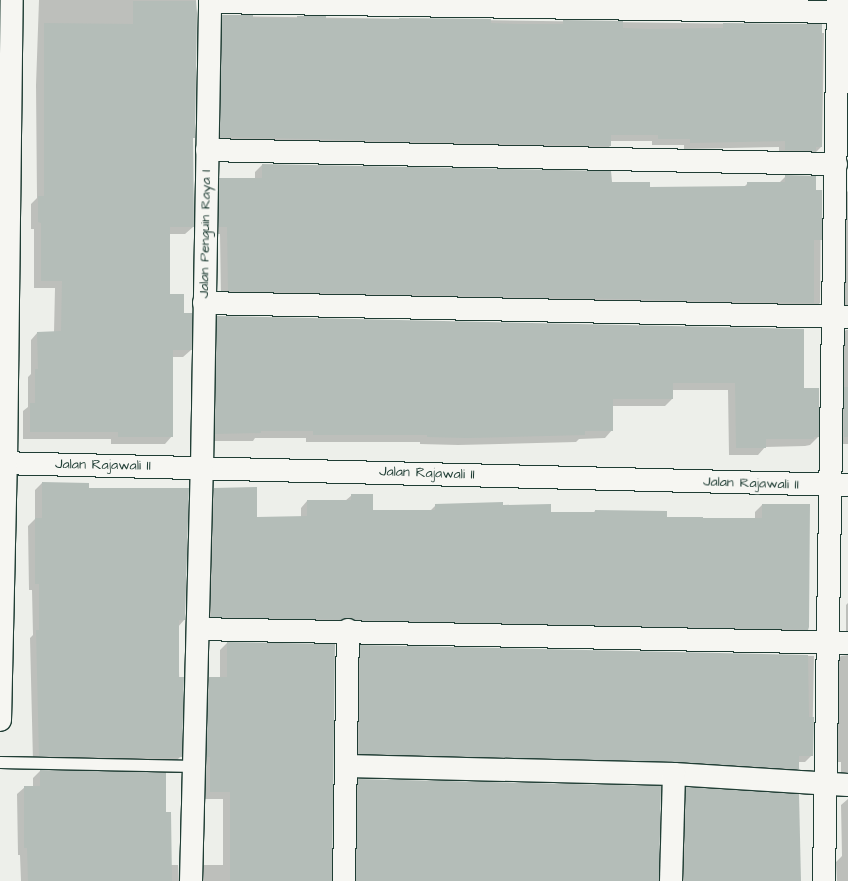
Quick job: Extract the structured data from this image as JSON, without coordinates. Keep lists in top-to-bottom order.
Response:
{
  "streets": {
    "street": ["Jalan Penguin Raya I", "Jalan Rajawali II"]
  },
  "crossings": [
    ["Jalan Penguin Raya I", "Jalan Rajawali II"]
  ]
}
